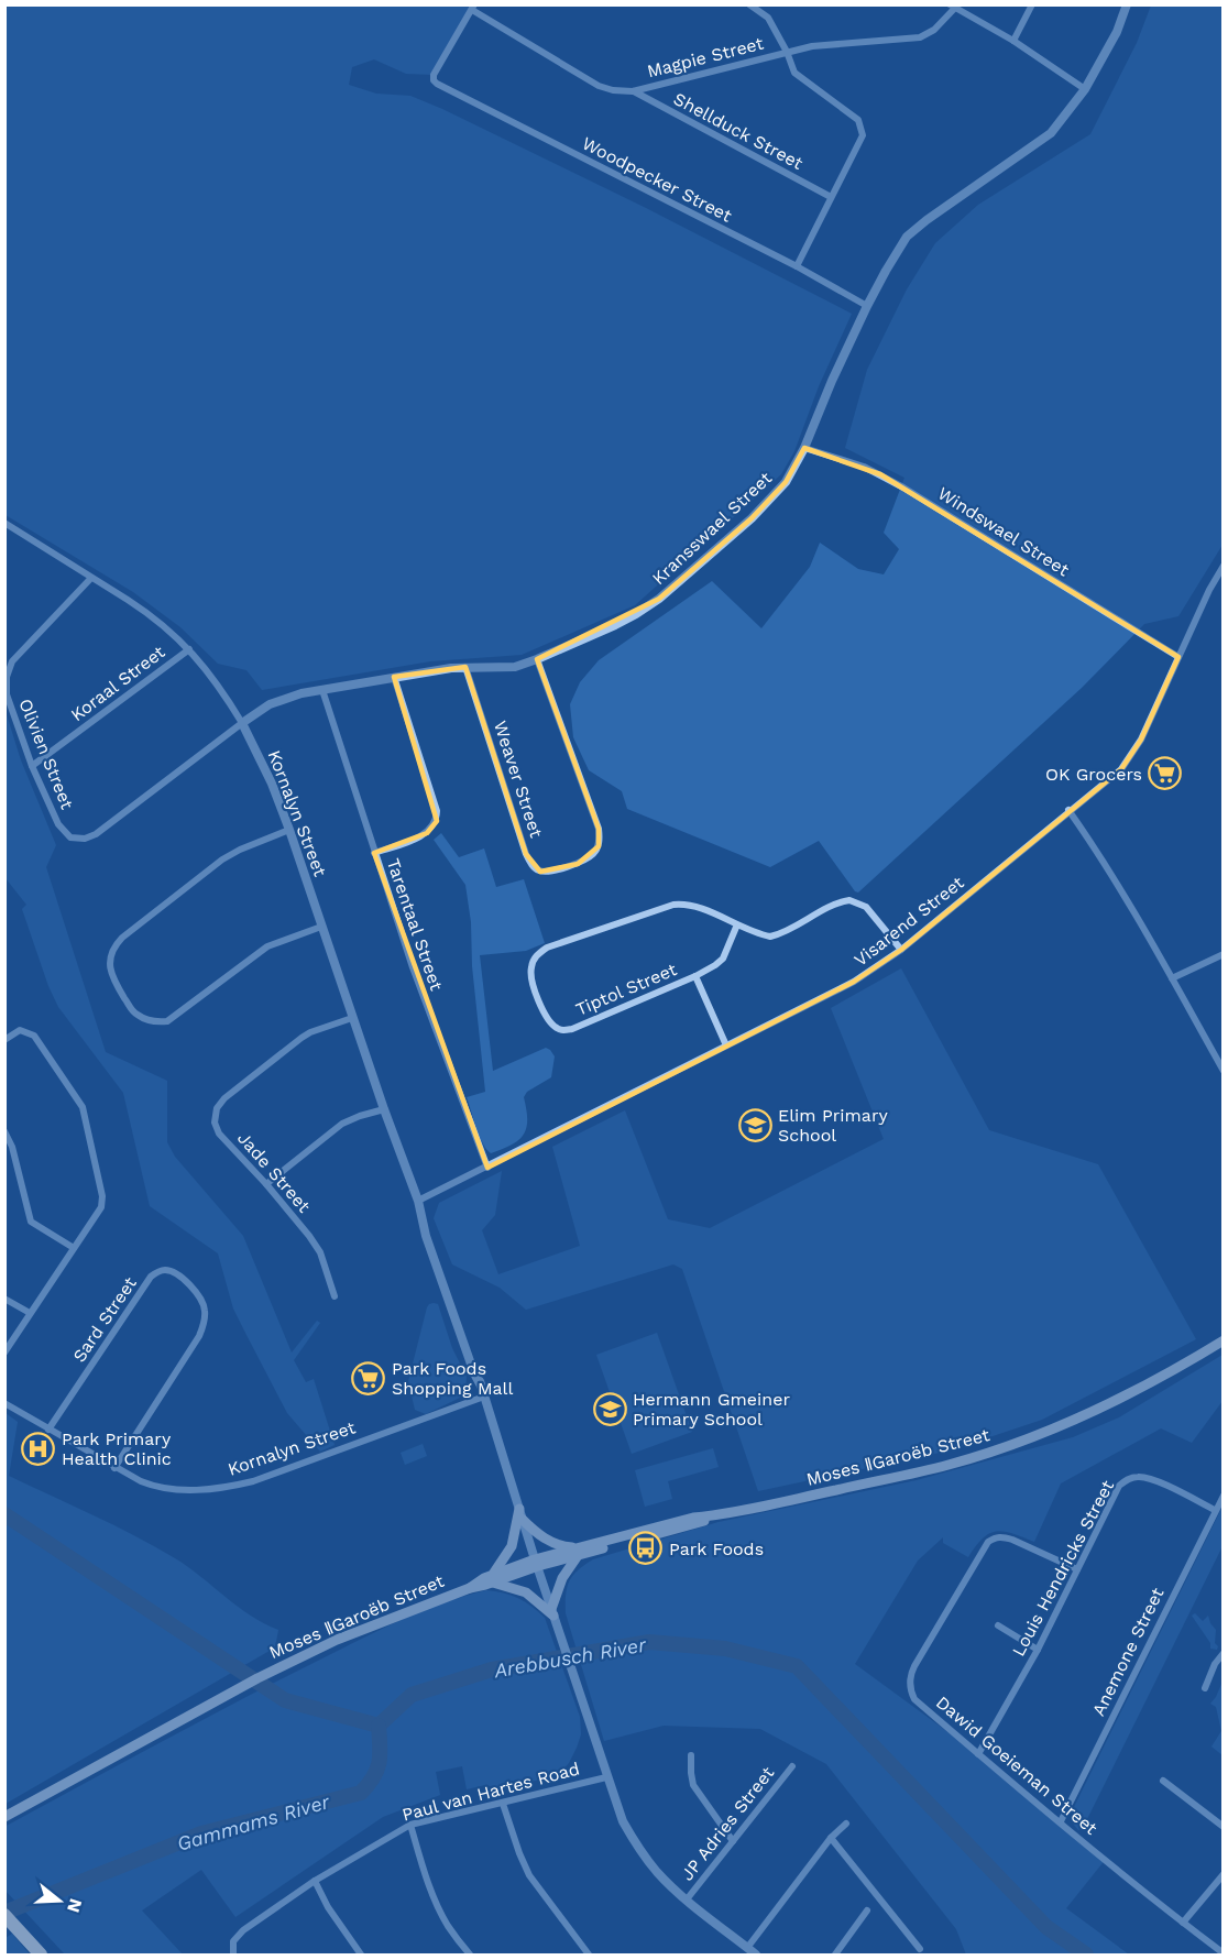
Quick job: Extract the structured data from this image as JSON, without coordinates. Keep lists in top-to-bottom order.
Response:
{
  "streets": {
    "main road": ["Moses ǁGaroëb Street"],
    "street": [
      "Magpie Street",
      "Shellduck Street",
      "Woodpecker Street",
      "Kransswael Street",
      "Windswael Street",
      "Koraal Street",
      "Olivien Street",
      "Weaver Street",
      "Kornalyn Street",
      "Visarend Street",
      "Tarentaal Street",
      "Tiptol Street",
      "Jade Street",
      "Sard Street",
      "Louis Hendricks Street",
      "Anemone Street",
      "Dawid Goeieman Street",
      "Paul van Hartes Road",
      "JP Adries Street"
    ]
  },
  "crossings": [
    ["Magpie Street", "Shellduck Street"],
    ["Magpie Street", "Woodpecker Street"],
    ["Woodpecker Street", "Kransswael Street"],
    ["Kransswael Street", "Windswael Street"],
    ["Kransswael Street", "Olivien Street"],
    ["Kransswael Street", "Weaver Street"],
    ["Kransswael Street", "Kornalyn Street"],
    ["Kransswael Street", "Tarentaal Street"],
    ["Windswael Street", "Visarend Street"],
    ["Koraal Street", "Olivien Street"],
    ["Koraal Street", "Kornalyn Street"],
    ["Olivien Street", "Kornalyn Street"],
    ["Kornalyn Street", "Visarend Street"],
    ["Kornalyn Street", "Jade Street"],
    ["Kornalyn Street", "Sard Street"],
    ["Kornalyn Street", "Moses ǁGaroëb Street"],
    ["Kornalyn Street", "Paul van Hartes Road"],
    ["Kornalyn Street", "JP Adries Street"],
    ["Visarend Street", "Tarentaal Street"],
    ["Visarend Street", "Tiptol Street"],
    ["Louis Hendricks Street", "Anemone Street"],
    ["Louis Hendricks Street", "Dawid Goeieman Street"],
    ["Anemone Street", "Dawid Goeieman Street"]
  ],
  "water": ["Arebbusch River", "Gammams River"],
  "places": {
    "supermarket": ["OK Grocers", "Park Foods Shopping Mall"],
    "school or university": ["Elim Primary School", "Hermann Gmeiner Primary School"],
    "hospital": ["Park Primary Health Clinic"],
    "bus stop": ["Park Foods"]
  },
  "north": "right"
}
